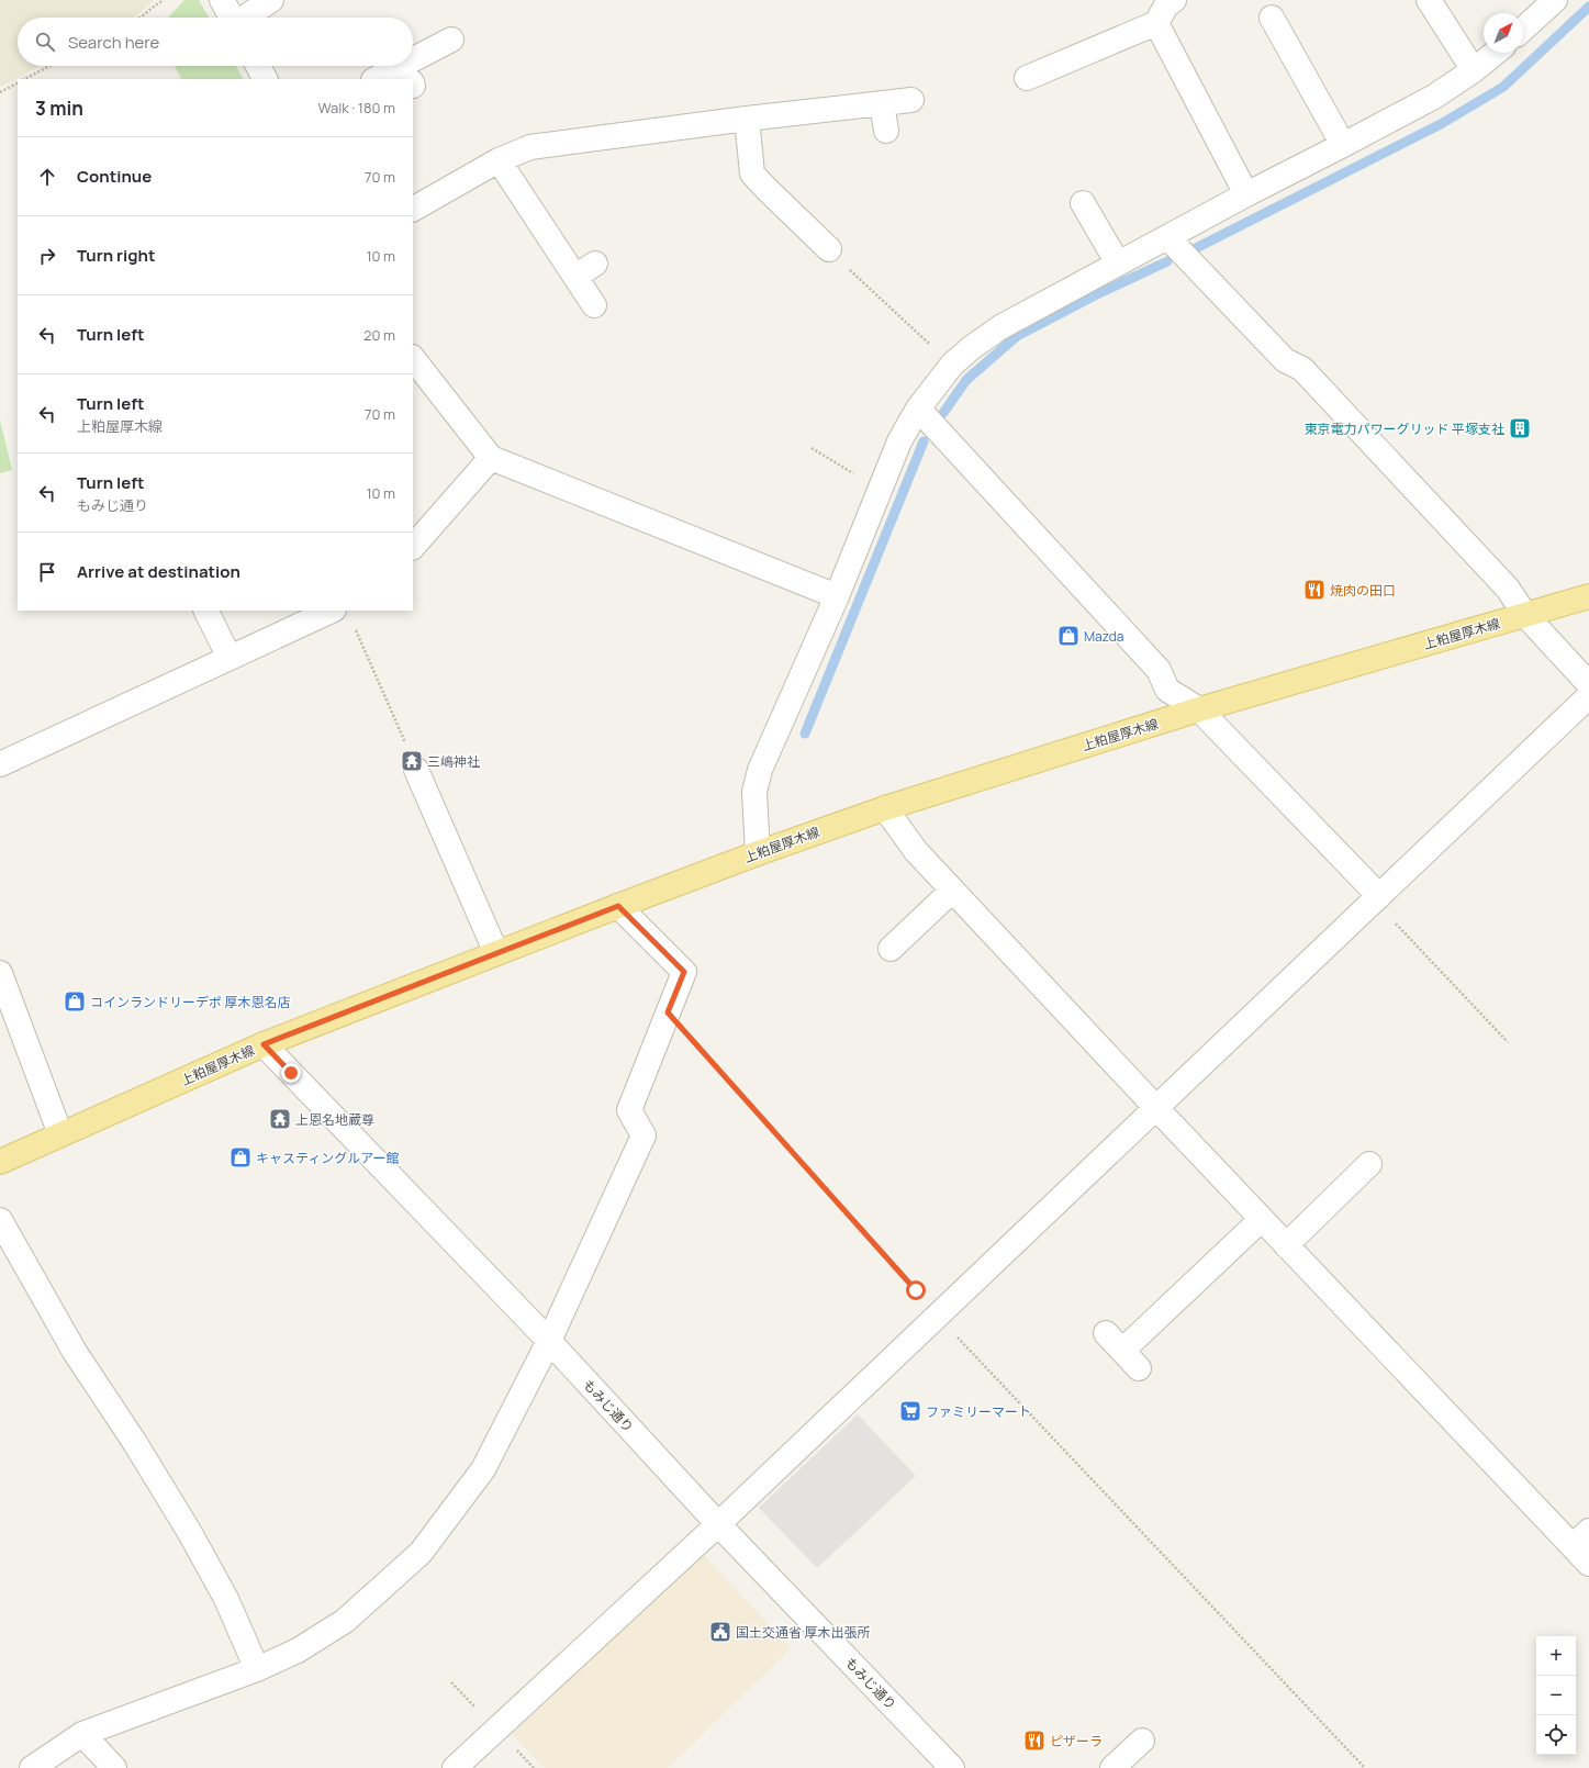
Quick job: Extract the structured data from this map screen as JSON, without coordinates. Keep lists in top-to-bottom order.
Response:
{
  "streets": {
    "main road": ["上粕屋厚木線"],
    "street": ["もみじ通り"]
  },
  "crossings": [
    ["上粕屋厚木線", "もみじ通り"]
  ],
  "places": {
    "building": ["東京電力パワーグリッド 平塚支社"],
    "restaurant": ["焼肉の田口", "ピザーラ"],
    "shop": ["Mazda", "コインランドリーデポ 厚木恩名店", "キャスティングルアー館"],
    "temple": ["三嶋神社", "上恩名地蔵尊"],
    "supermarket": ["ファミリーマート"],
    "public building": ["国土交通省 厚木出張所"]
  },
  "north": "top right",
  "page": {
    "search": "Search here",
    "heading": ["3 min", "Walk · 180 m"],
    "list": [
      ["Continue", "70 m"],
      ["Turn right", "10 m"],
      ["Turn left", "20 m"],
      ["Turn left", "上粕屋厚木線", "70 m"],
      ["Turn left", "もみじ通り", "10 m"],
      "Arrive at destination"
    ],
    "map_buttons": ["+", "−"]
  }
}
